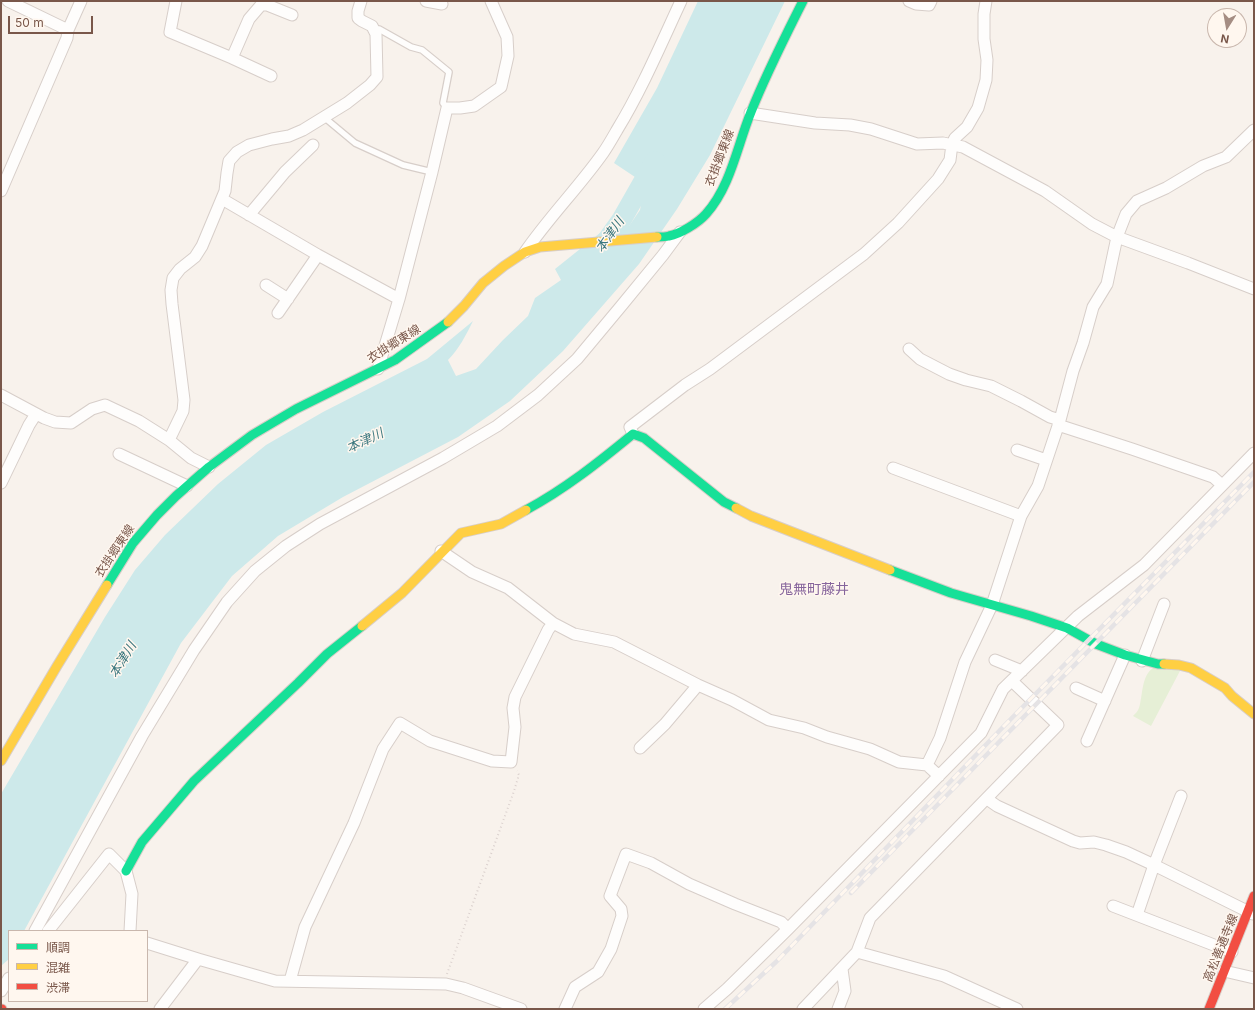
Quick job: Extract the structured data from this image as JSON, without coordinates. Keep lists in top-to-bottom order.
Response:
{
  "streets": {
    "street": ["衣掛郷東線", "高松善通寺線"]
  },
  "districts": ["鬼無町藤井"],
  "water": ["本津川"],
  "legend": ["順調", "混雑", "渋滞"],
  "scale_bar": "50 m",
  "north": "bottom"
}
